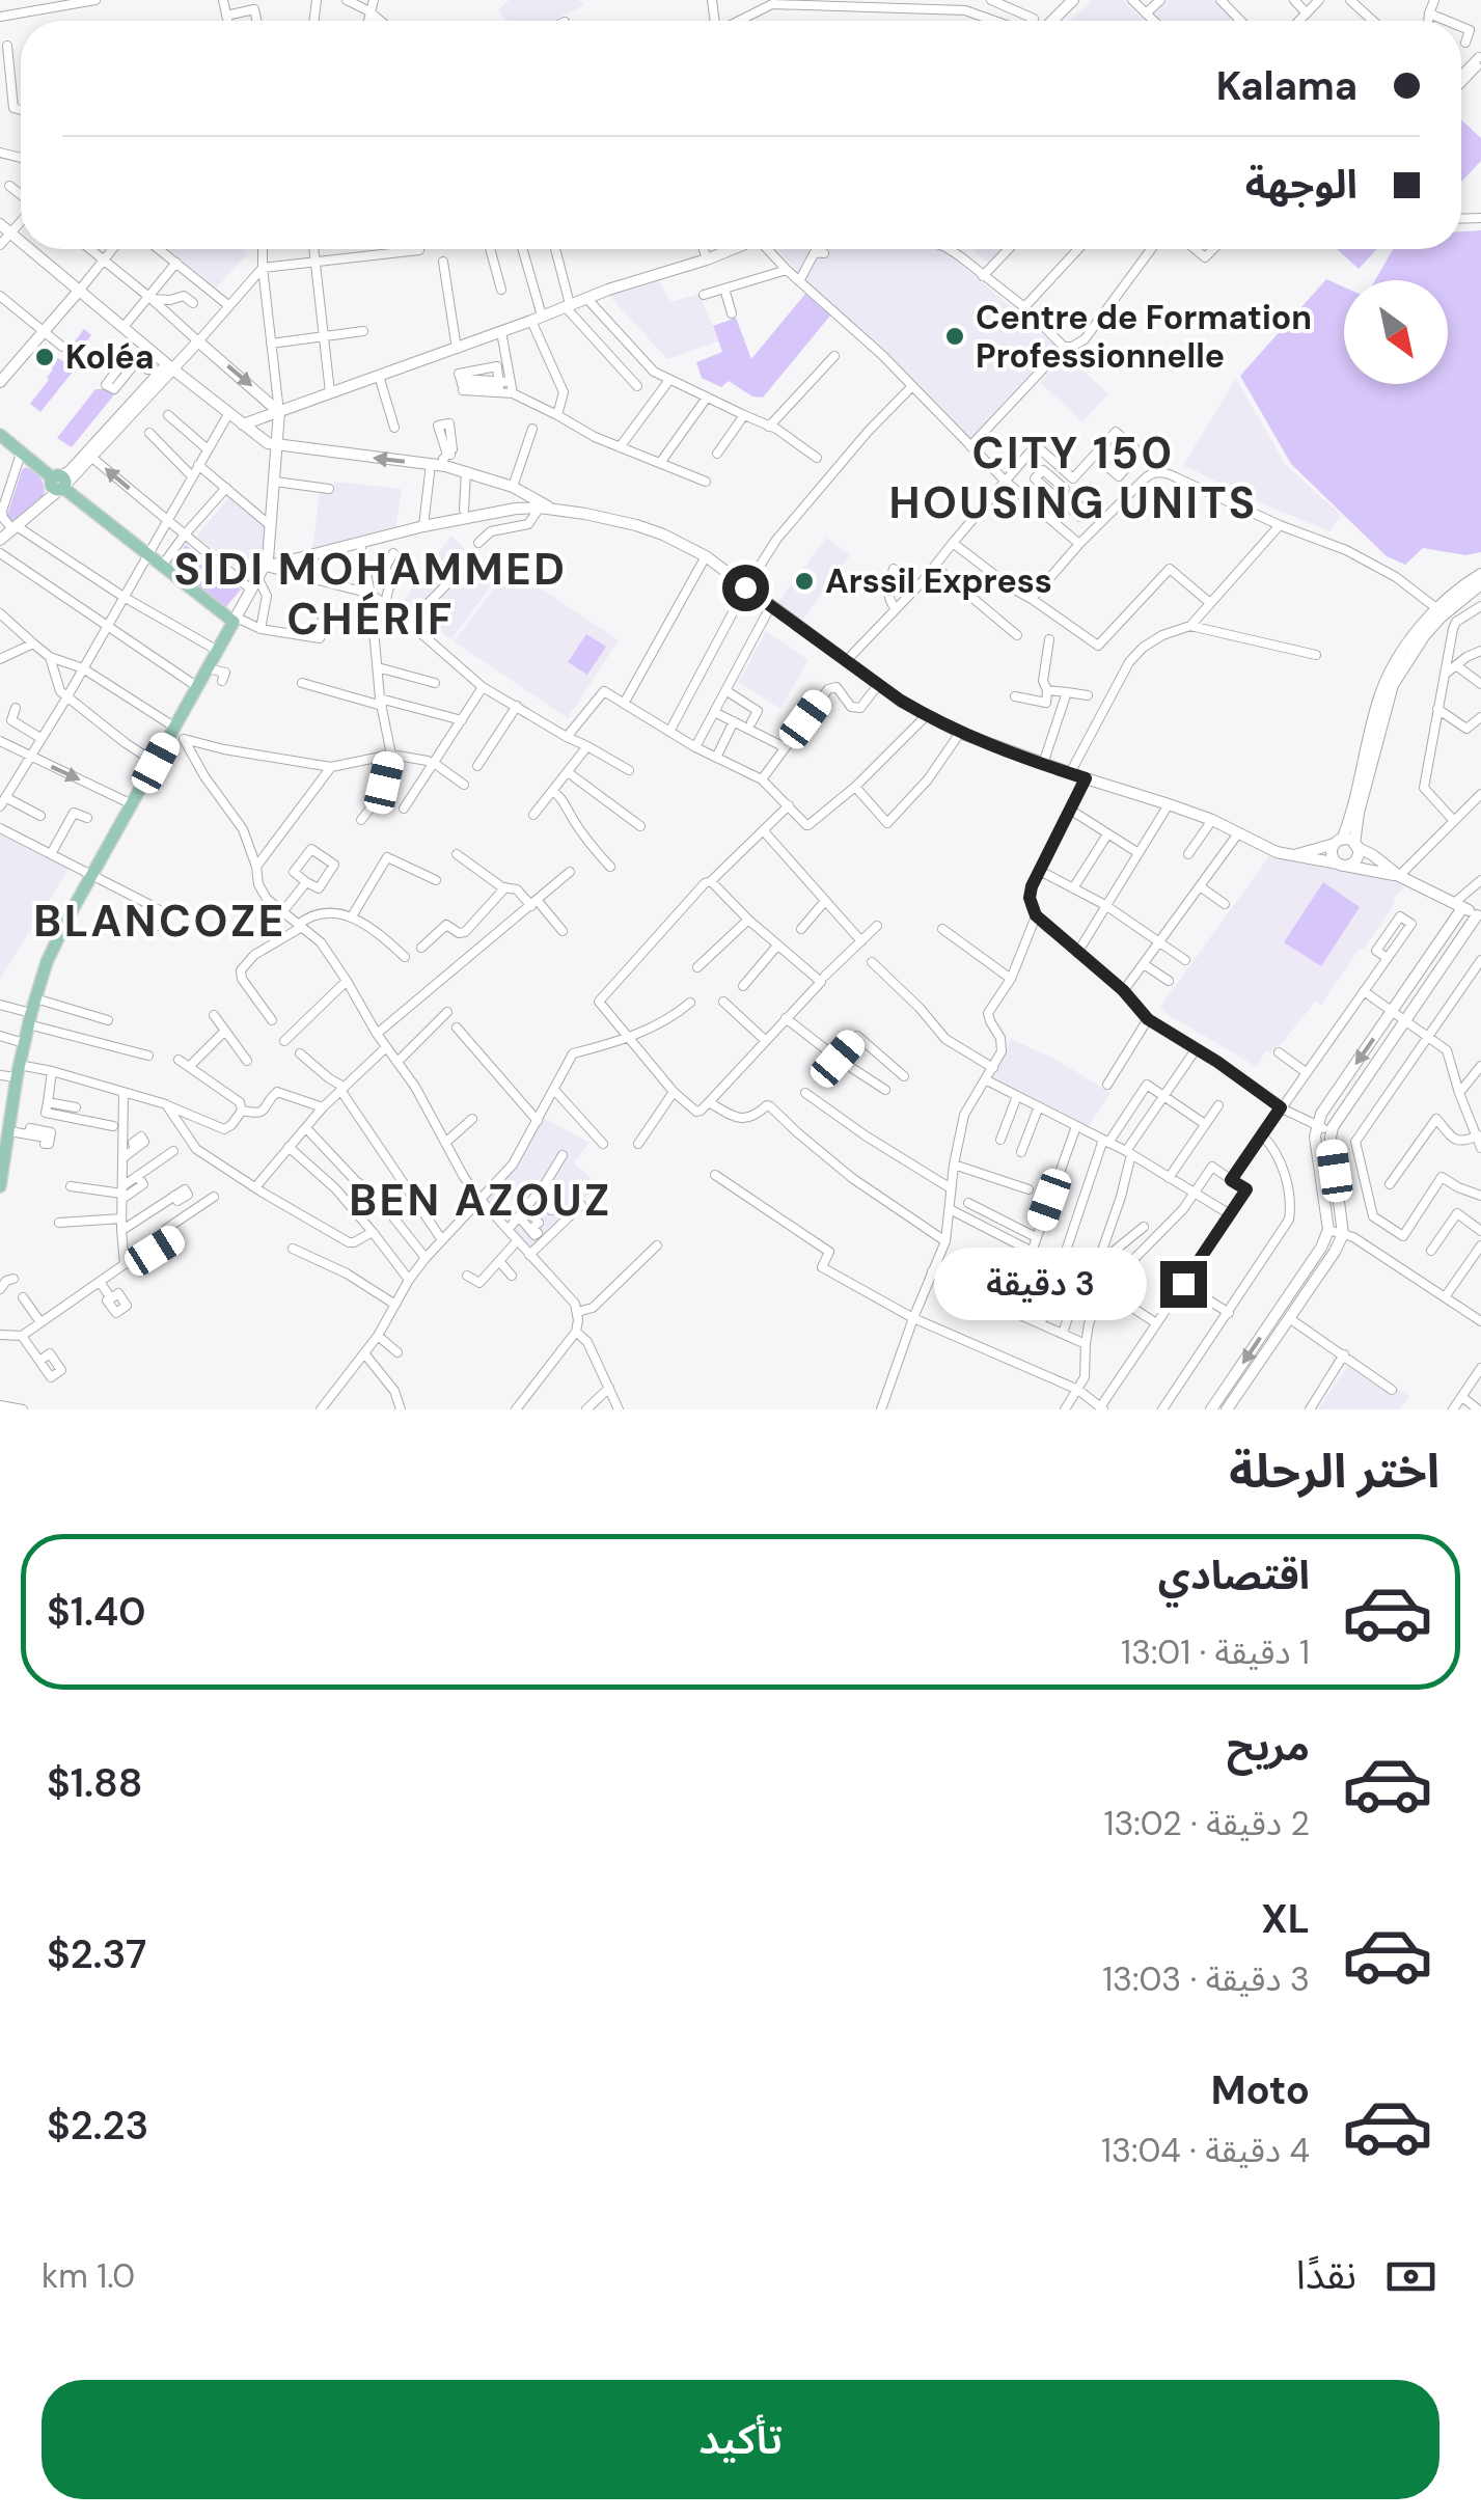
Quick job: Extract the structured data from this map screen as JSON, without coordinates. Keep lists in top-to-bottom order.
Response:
{
  "districts": [
    "CITY 150 HOUSING UNITS",
    "SIDI MOHAMMED CHÉRIF",
    "BLANCOZE",
    "BEN AZOUZ"
  ],
  "places": ["Centre de Formation Professionnelle", "Koléa", "Arssil Express"],
  "north": "bottom right",
  "page": {
    "banner": ["Kalama", "الوجهة"],
    "bubble": "3 دقيقة",
    "heading": "اختر الرحلة",
    "list": [
      {
        "name": "اقتصادي",
        "note": "1 دقيقة · 13:01",
        "value": "$1.40"
      },
      {
        "name": "مريح",
        "note": "2 دقيقة · 13:02",
        "value": "$1.88"
      },
      {
        "name": "XL",
        "note": "3 دقيقة · 13:03",
        "value": "$2.37"
      },
      {
        "name": "Moto",
        "note": "4 دقيقة · 13:04",
        "value": "$2.23"
      }
    ],
    "pay": ["نقدًا", "1.0 km"],
    "buttons": "تأكيد"
  }
}
